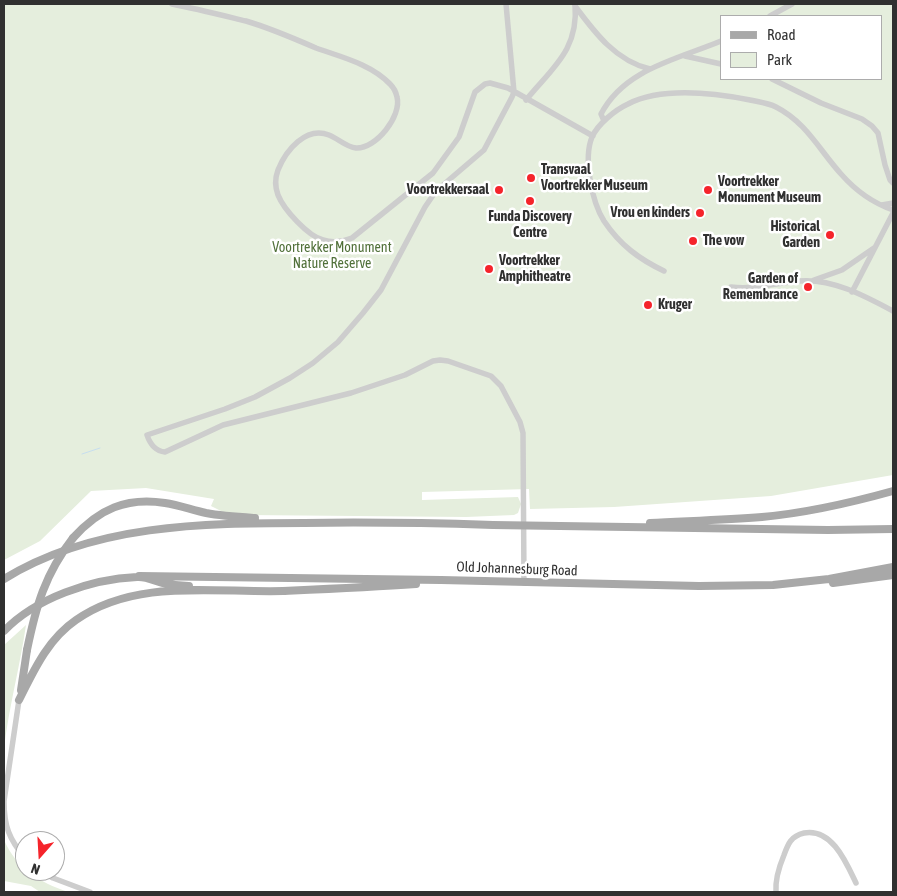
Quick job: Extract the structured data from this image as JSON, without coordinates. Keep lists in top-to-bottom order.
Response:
{
  "streets": {
    "main road": ["Old Johannesburg Road"]
  },
  "parks": ["Voortrekker Monument Nature Reserve"],
  "places": [
    "Transvaal Voortrekker Museum",
    "Voortrekkersaal",
    "Voortrekker Monument Museum",
    "Funda Discovery Centre",
    "Vrou en kinders",
    "Historical Garden",
    "The vow",
    "Voortrekker Amphitheatre",
    "Garden of Remembrance",
    "Kruger"
  ],
  "legend": ["Road", "Park"],
  "north": "bottom"
}
